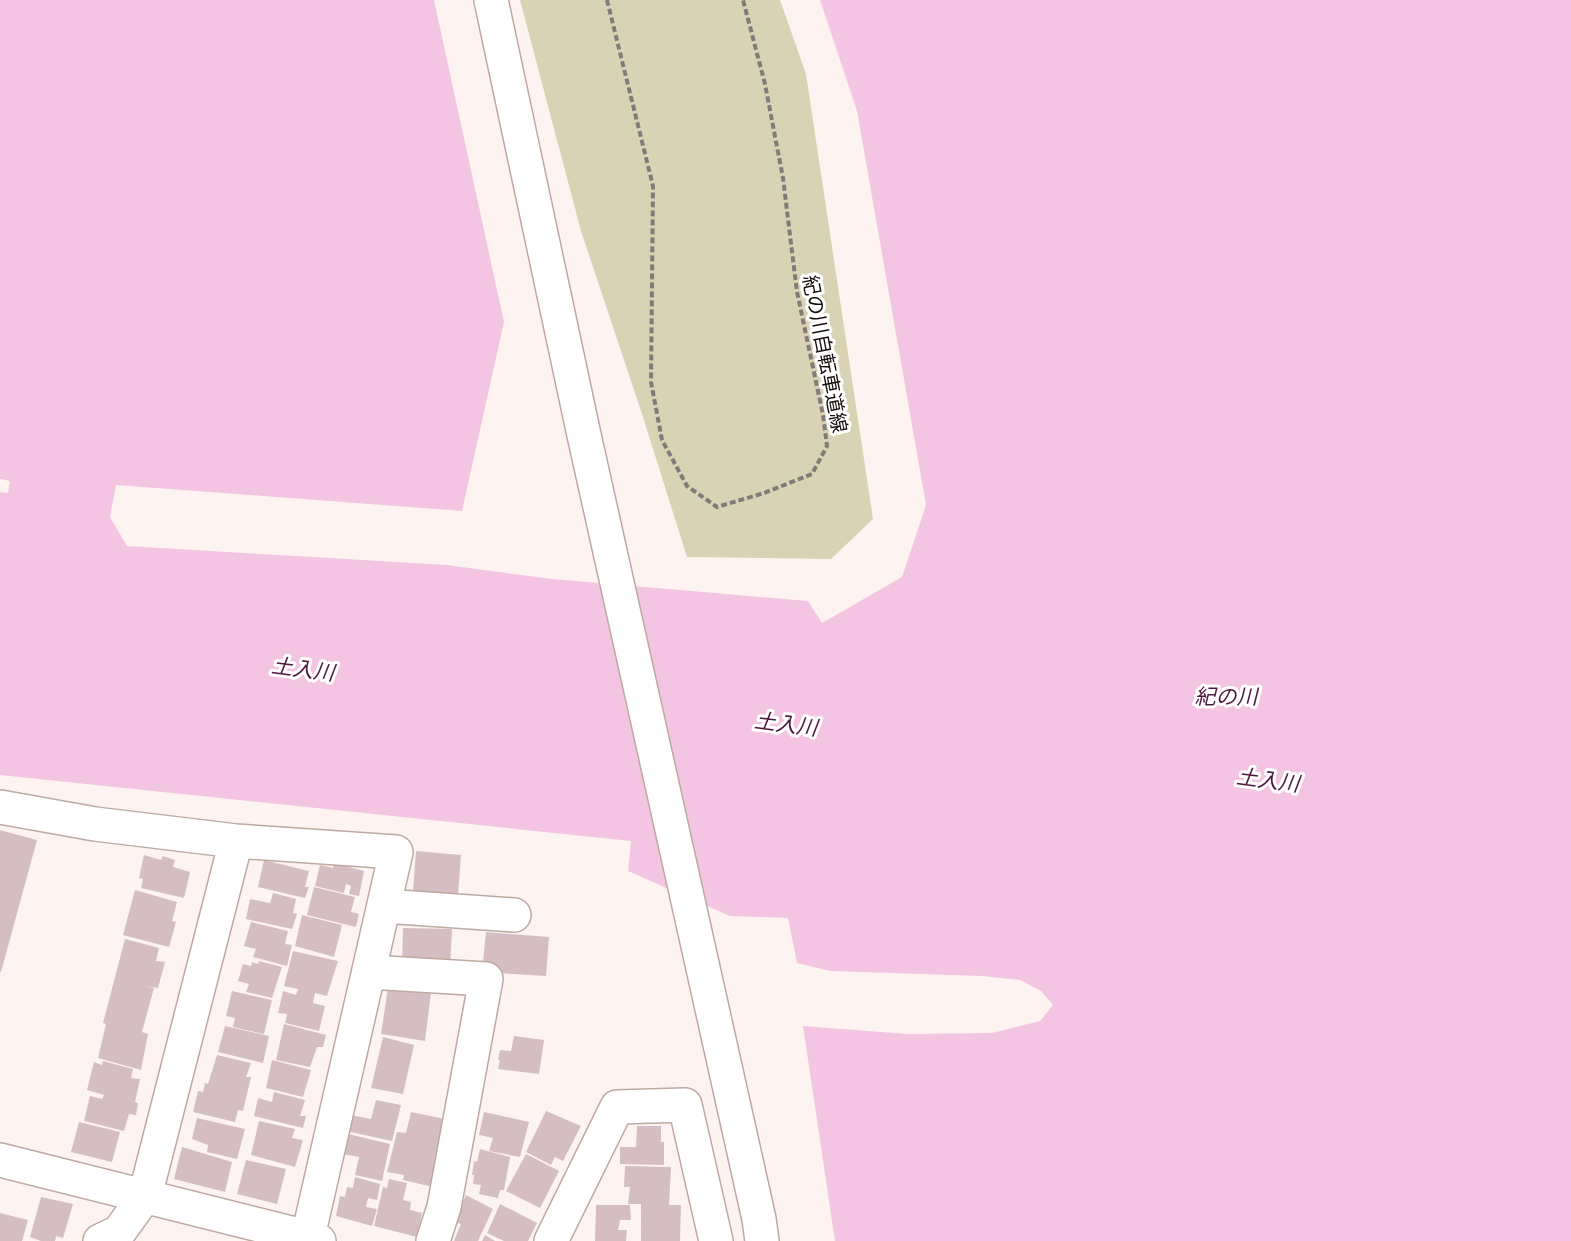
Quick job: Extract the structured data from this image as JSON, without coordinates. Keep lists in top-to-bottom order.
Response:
{
  "streets": {
    "path": ["紀の川自転車道線"]
  },
  "water": ["土入川", "紀の川"]
}
